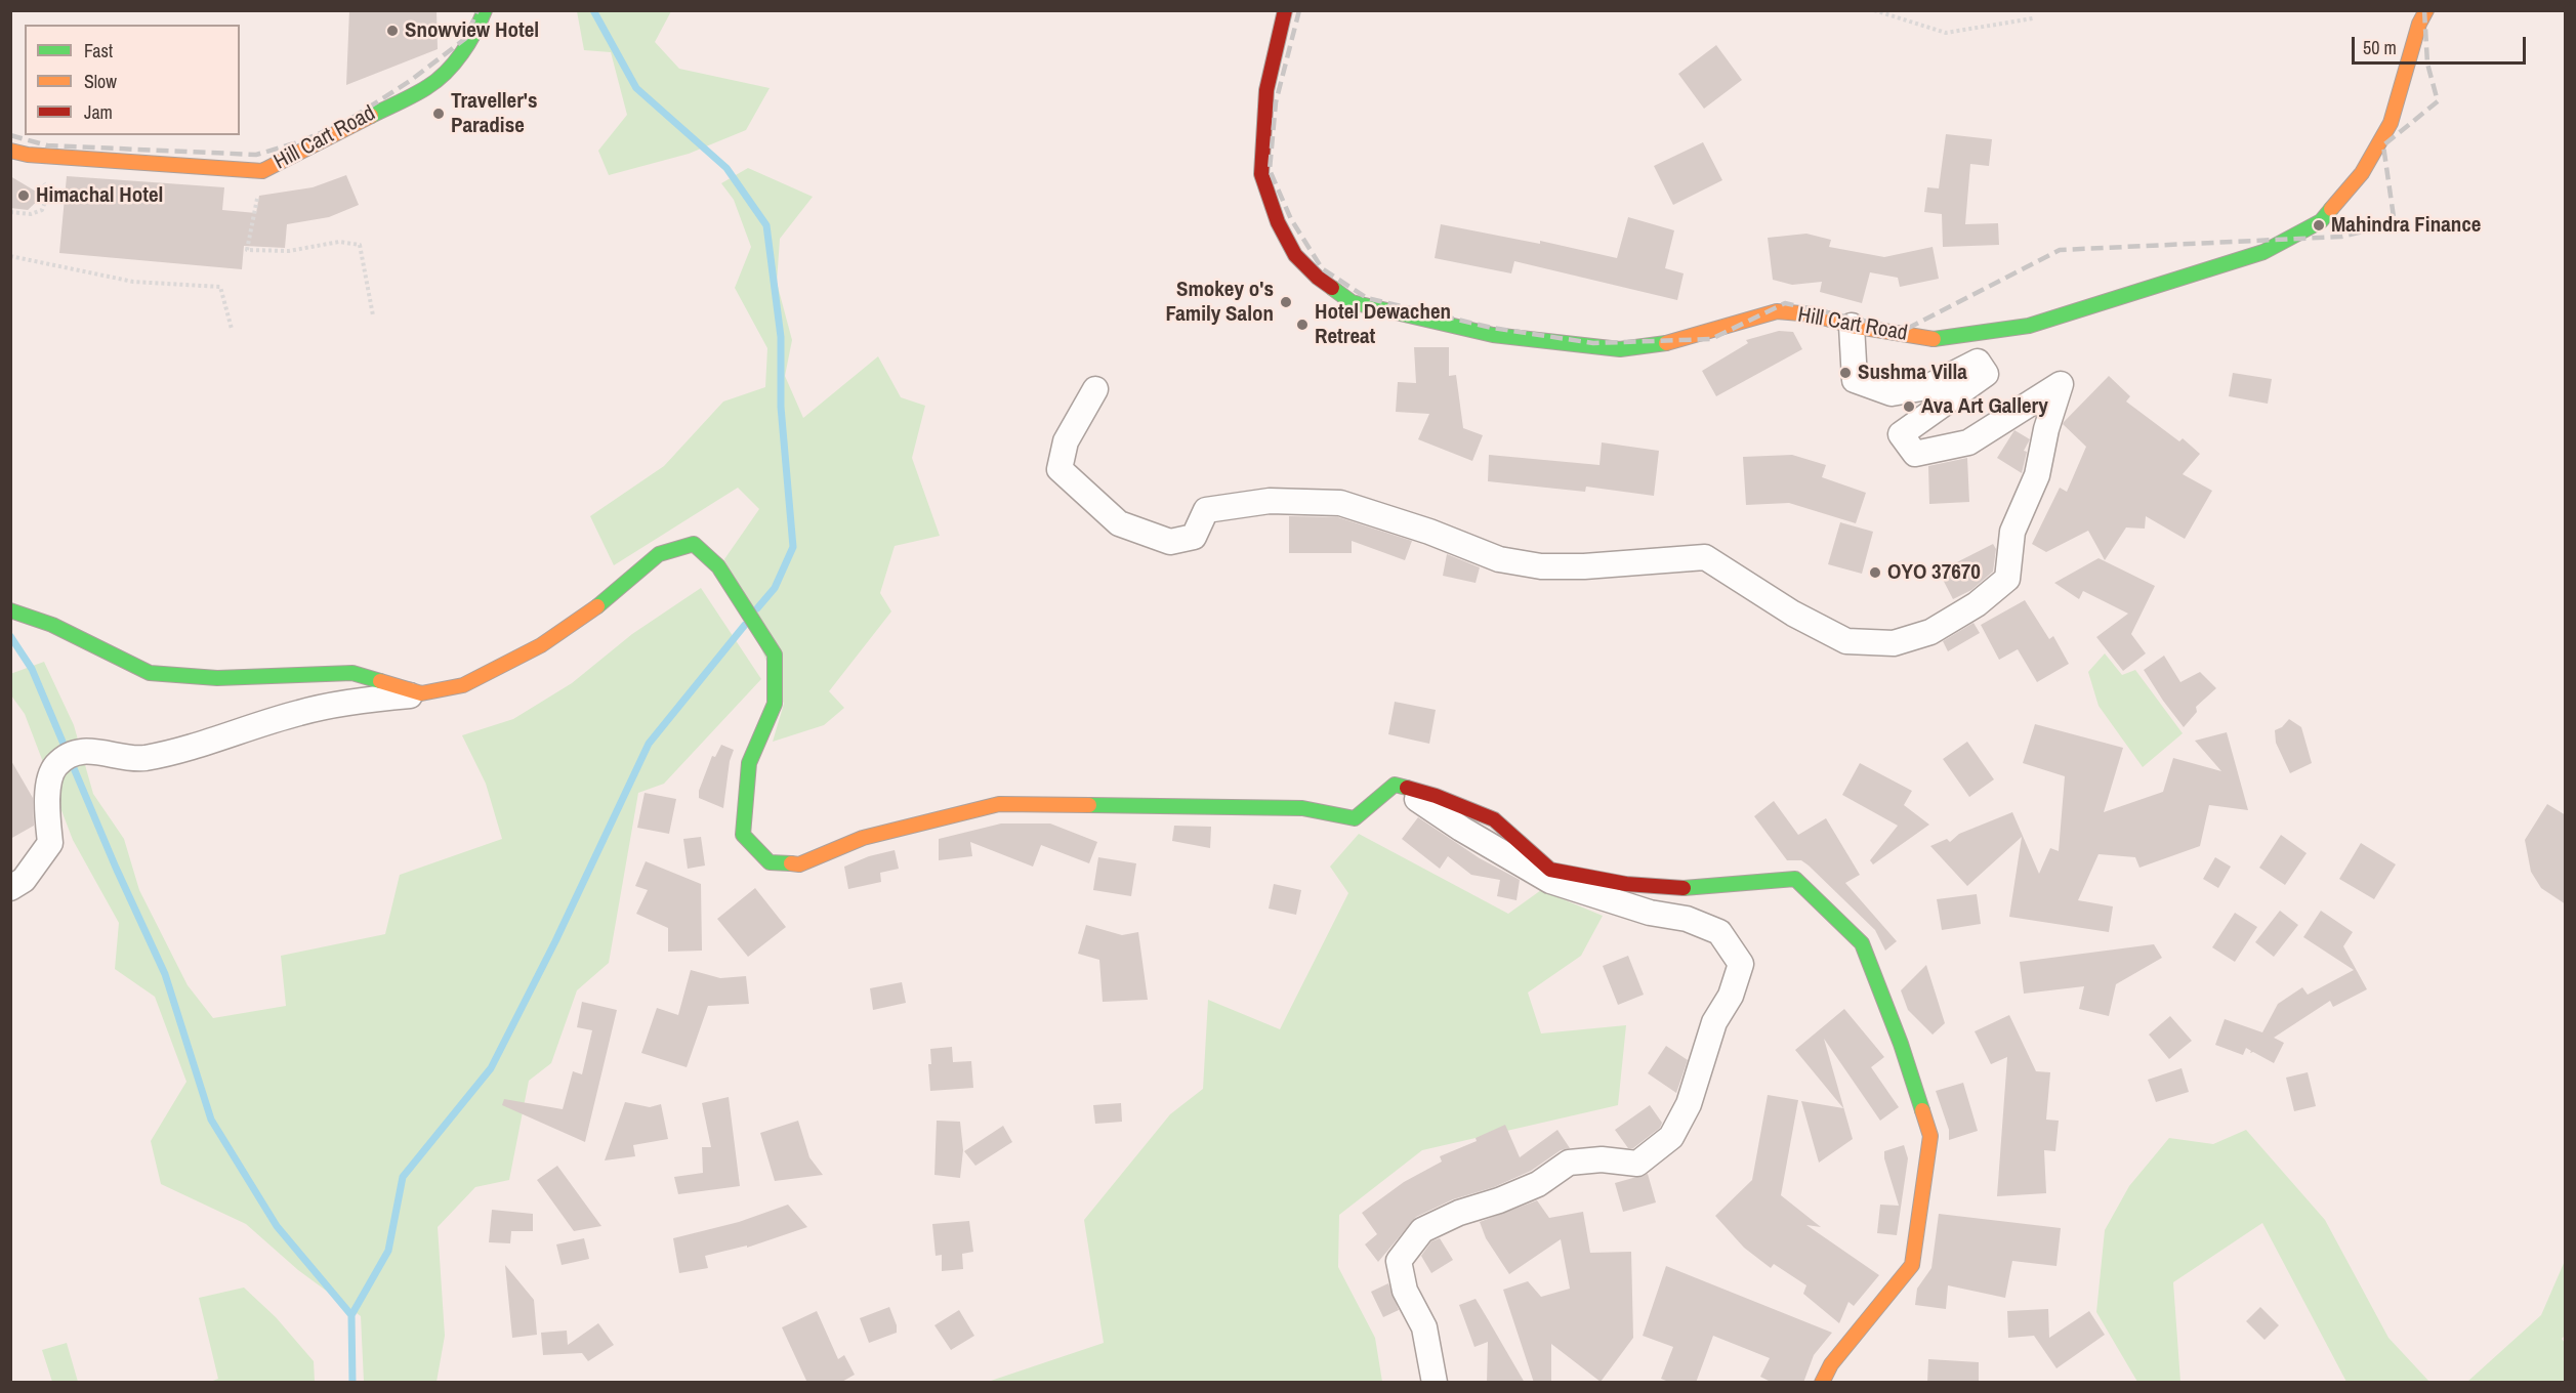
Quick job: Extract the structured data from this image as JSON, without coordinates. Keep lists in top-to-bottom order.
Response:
{
  "streets": {
    "main road": ["Hill Cart Road"]
  },
  "places": [
    "Snowview Hotel",
    "Traveller's Paradise",
    "Himachal Hotel",
    "Mahindra Finance",
    "Smokey o's Family Salon",
    "Hotel Dewachen Retreat",
    "Sushma Villa",
    "Ava Art Gallery",
    "OYO 37670"
  ],
  "legend": ["Fast", "Slow", "Jam"],
  "scale_bar": "50 m"
}
